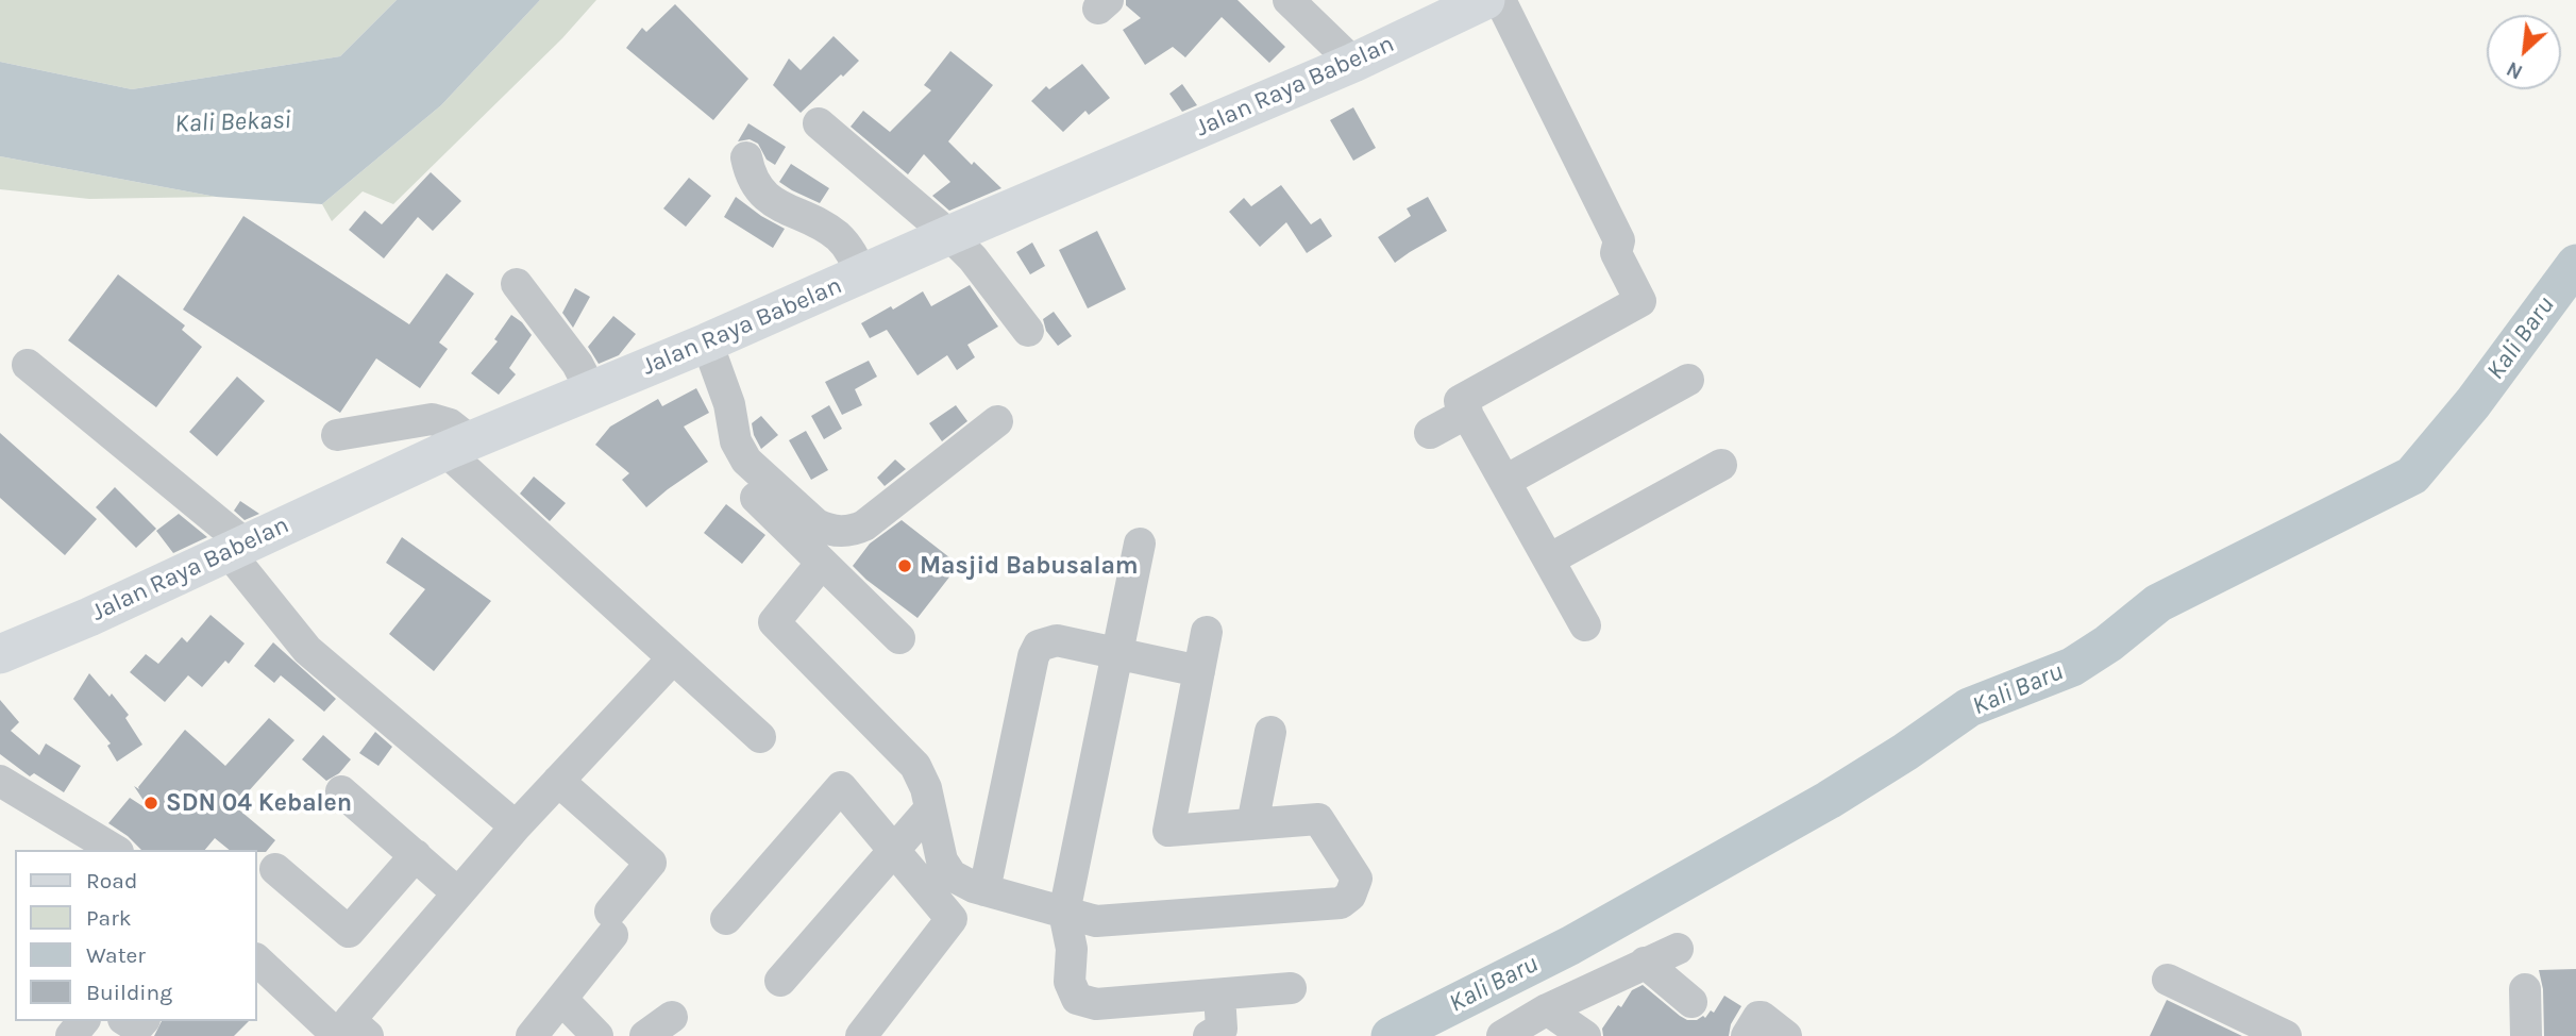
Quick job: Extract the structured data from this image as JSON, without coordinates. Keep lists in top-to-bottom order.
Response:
{
  "streets": {
    "main road": ["Jalan Raya Babelan"]
  },
  "water": ["Kali Bekasi", "Kali Baru"],
  "places": ["Masjid Babusalam", "SDN 04 Kebalen"],
  "legend": [
    "Road",
    "Park",
    "Water",
    "Building"
  ],
  "north": "bottom left"
}
